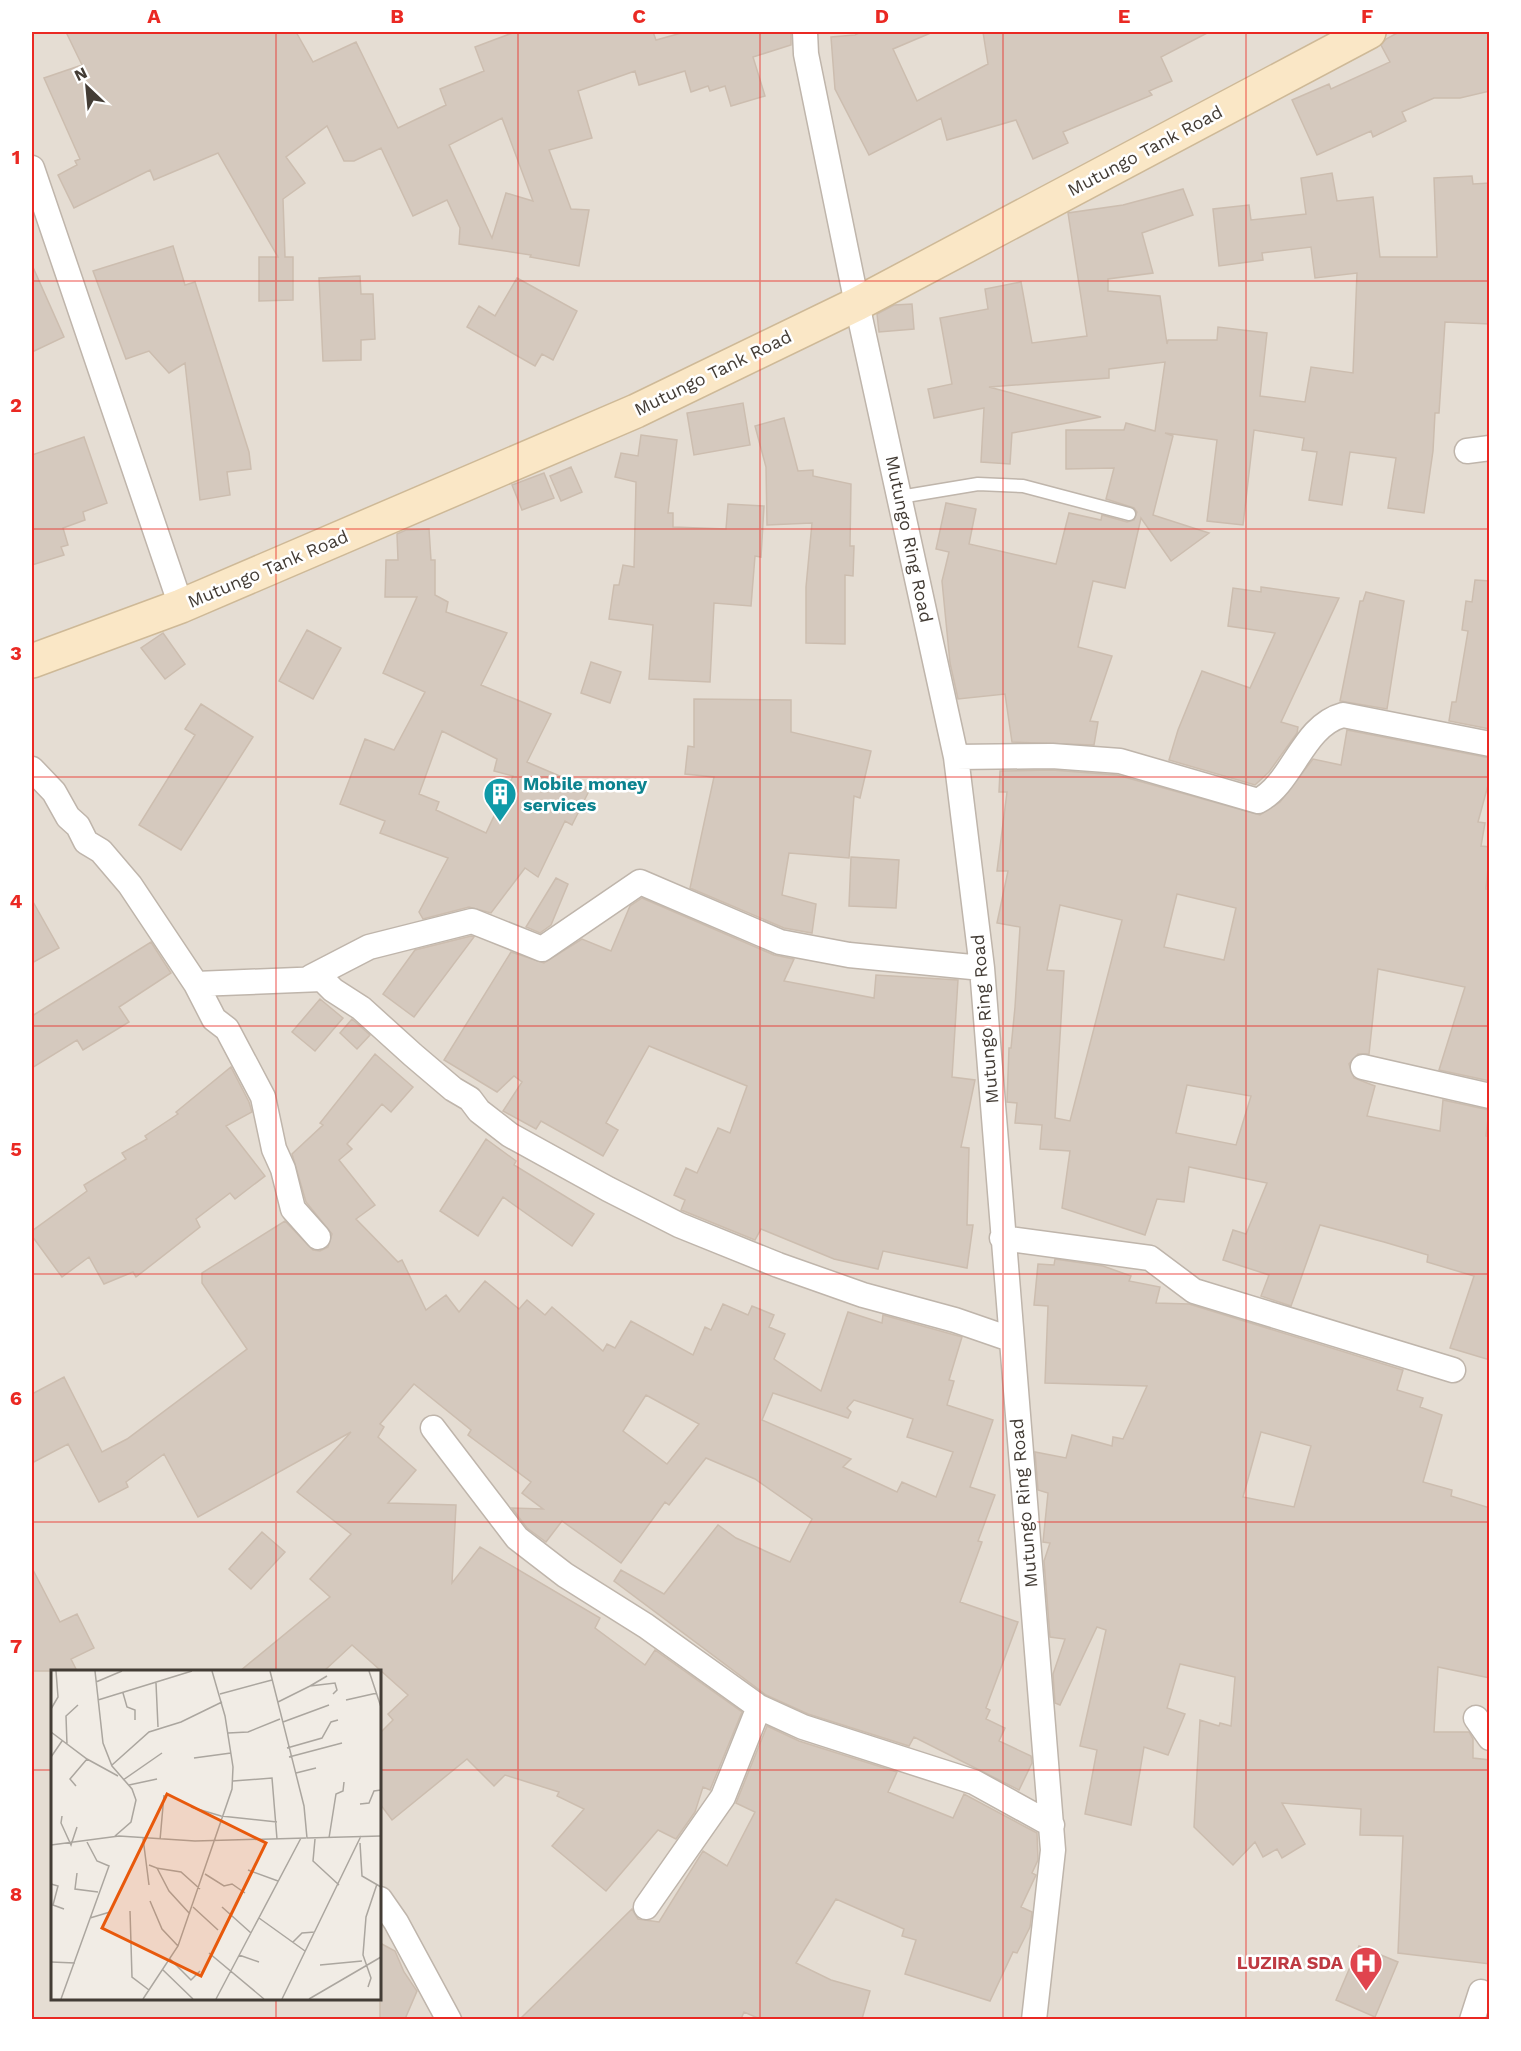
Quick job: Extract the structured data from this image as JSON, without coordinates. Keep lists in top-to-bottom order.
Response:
{
  "streets": {
    "street": ["Mutungo Tank Road", "Mutungo Ring Road"]
  },
  "crossings": [
    ["Mutungo Tank Road", "Mutungo Ring Road"]
  ],
  "places": {
    "building": ["Mobile money services"],
    "hospital": ["LUZIRA SDA"]
  },
  "north": "top left",
  "grid": {
    "columns": [
      "A",
      "B",
      "C",
      "D",
      "E",
      "F"
    ],
    "rows": [
      "1",
      "2",
      "3",
      "4",
      "5",
      "6",
      "7",
      "8"
    ]
  }
}
